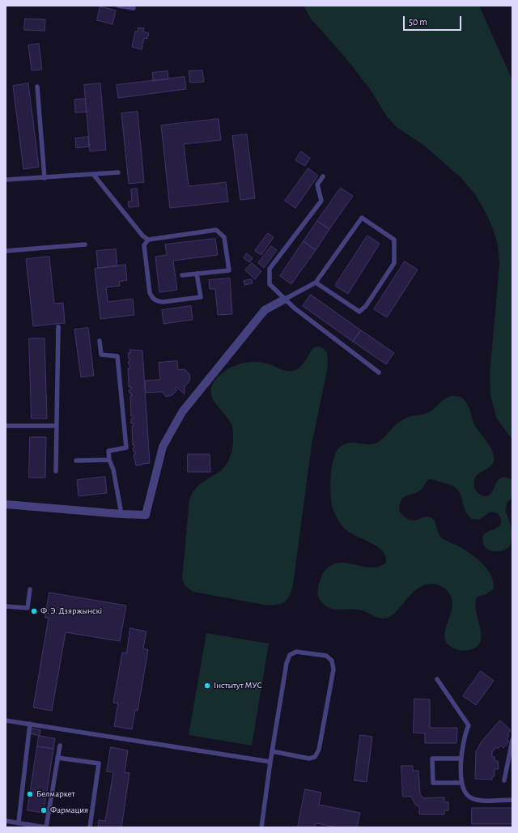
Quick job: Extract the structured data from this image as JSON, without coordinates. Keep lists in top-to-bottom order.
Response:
{
  "places": [
    "Ф. Э. Дзяржынскі",
    "Інстытут МУС",
    "Белмаркет",
    "Фармация"
  ],
  "scale_bar": "50 m"
}
